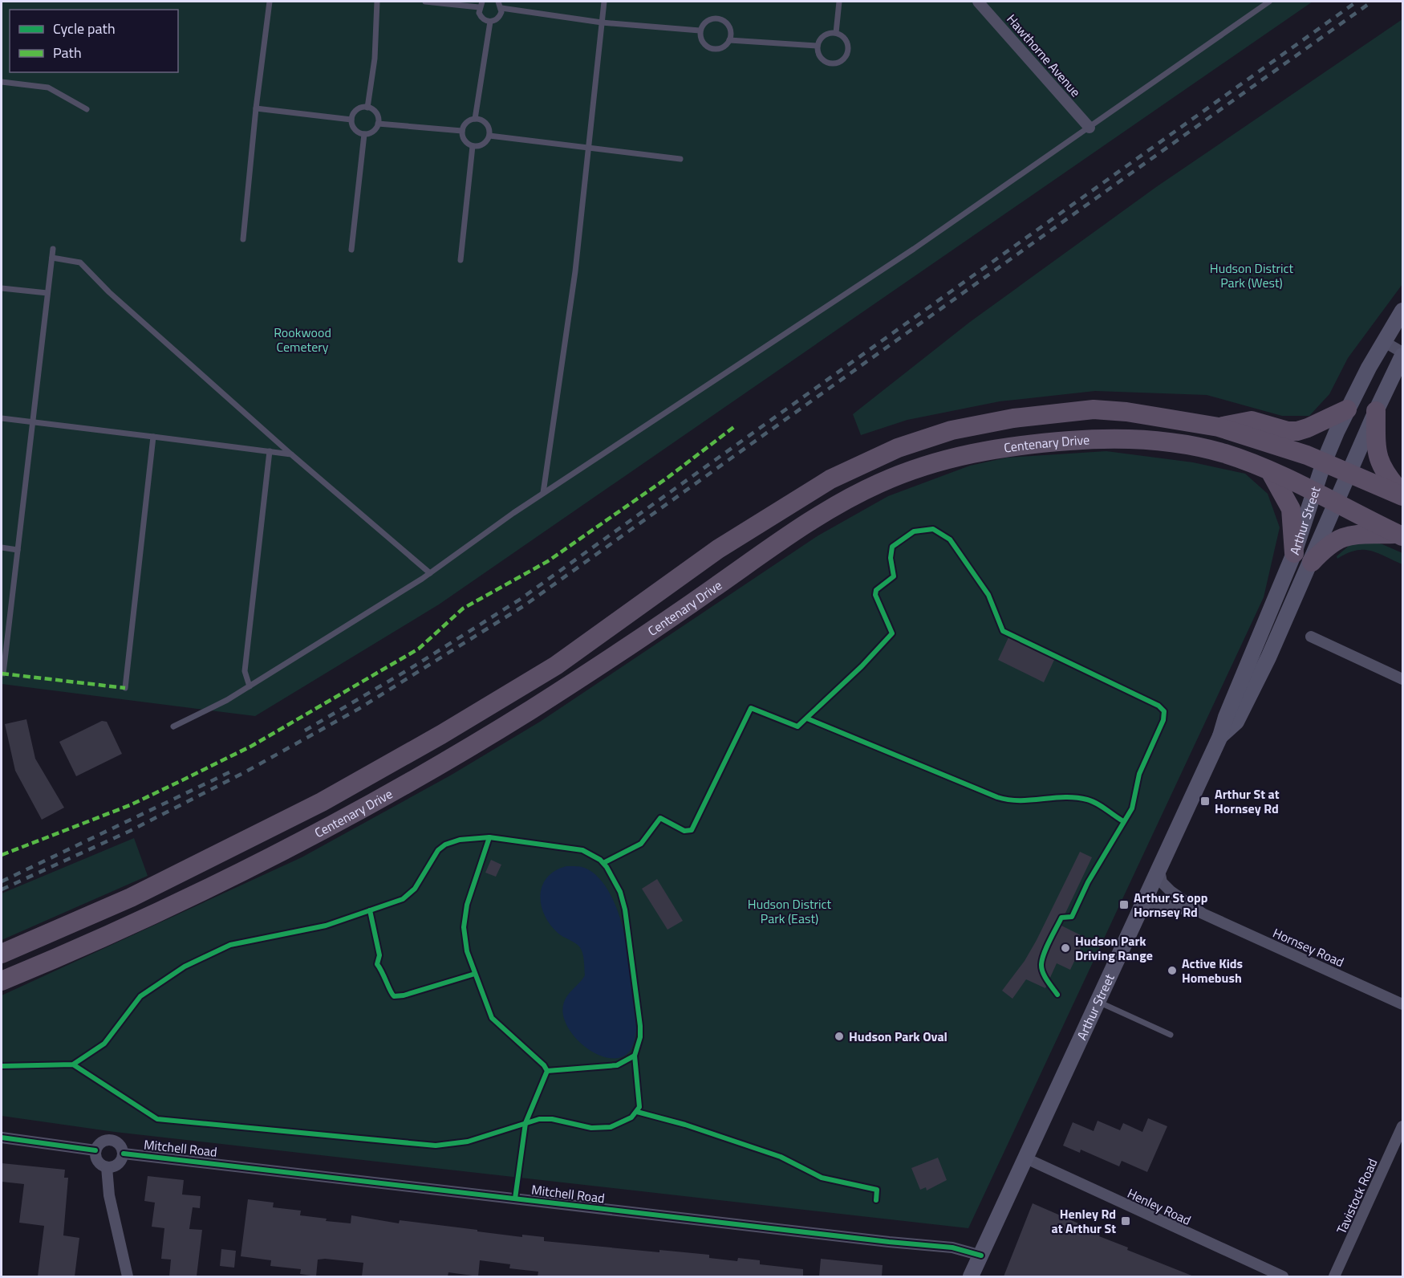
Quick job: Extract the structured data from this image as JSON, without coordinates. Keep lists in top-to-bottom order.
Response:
{
  "streets": {
    "highway": ["Centenary Drive"],
    "main road": ["Arthur Street"],
    "street": [
      "Hawthorne Avenue",
      "Hornsey Road",
      "Mitchell Road",
      "Tavistock Road",
      "Henley Road"
    ]
  },
  "crossings": [
    ["Centenary Drive", "Arthur Street"],
    ["Arthur Street", "Hornsey Road"],
    ["Arthur Street", "Mitchell Road"],
    ["Arthur Street", "Henley Road"]
  ],
  "parks": ["Hudson District Park (West)", "Rookwood Cemetery", "Hudson District Park (East)"],
  "places": {
    "transit": ["Arthur St at Hornsey Rd", "Arthur St opp Hornsey Rd", "Henley Rd at Arthur St"],
    "other": ["Hudson Park Driving Range", "Active Kids Homebush", "Hudson Park Oval"]
  },
  "legend": ["Cycle path", "Path"]
}
